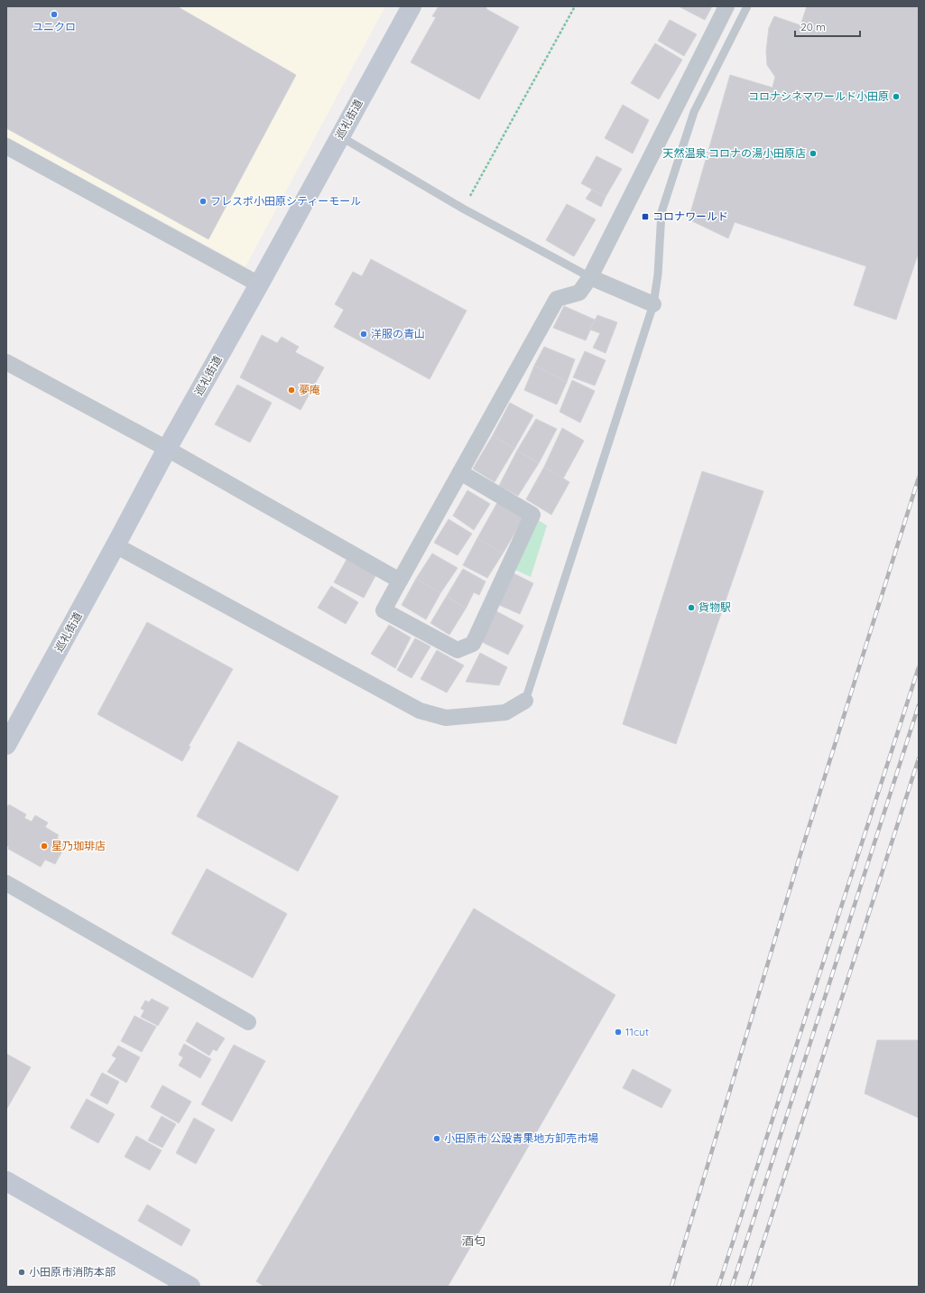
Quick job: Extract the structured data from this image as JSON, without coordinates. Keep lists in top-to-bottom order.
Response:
{
  "streets": {
    "street": ["巡礼街道"]
  },
  "districts": ["酒匂"],
  "places": {
    "other": [
      "ユニクロ",
      "コロナシネマワールド小田原",
      "天然温泉;コロナの湯小田原店",
      "フレスポ小田原シティーモール",
      "洋服の青山",
      "夢庵",
      "貨物駅",
      "星乃珈琲店",
      "11cut",
      "小田原市 公設青果地方卸売市場",
      "小田原市消防本部"
    ],
    "transit": ["コロナワールド"]
  },
  "scale_bar": "20 m"
}
